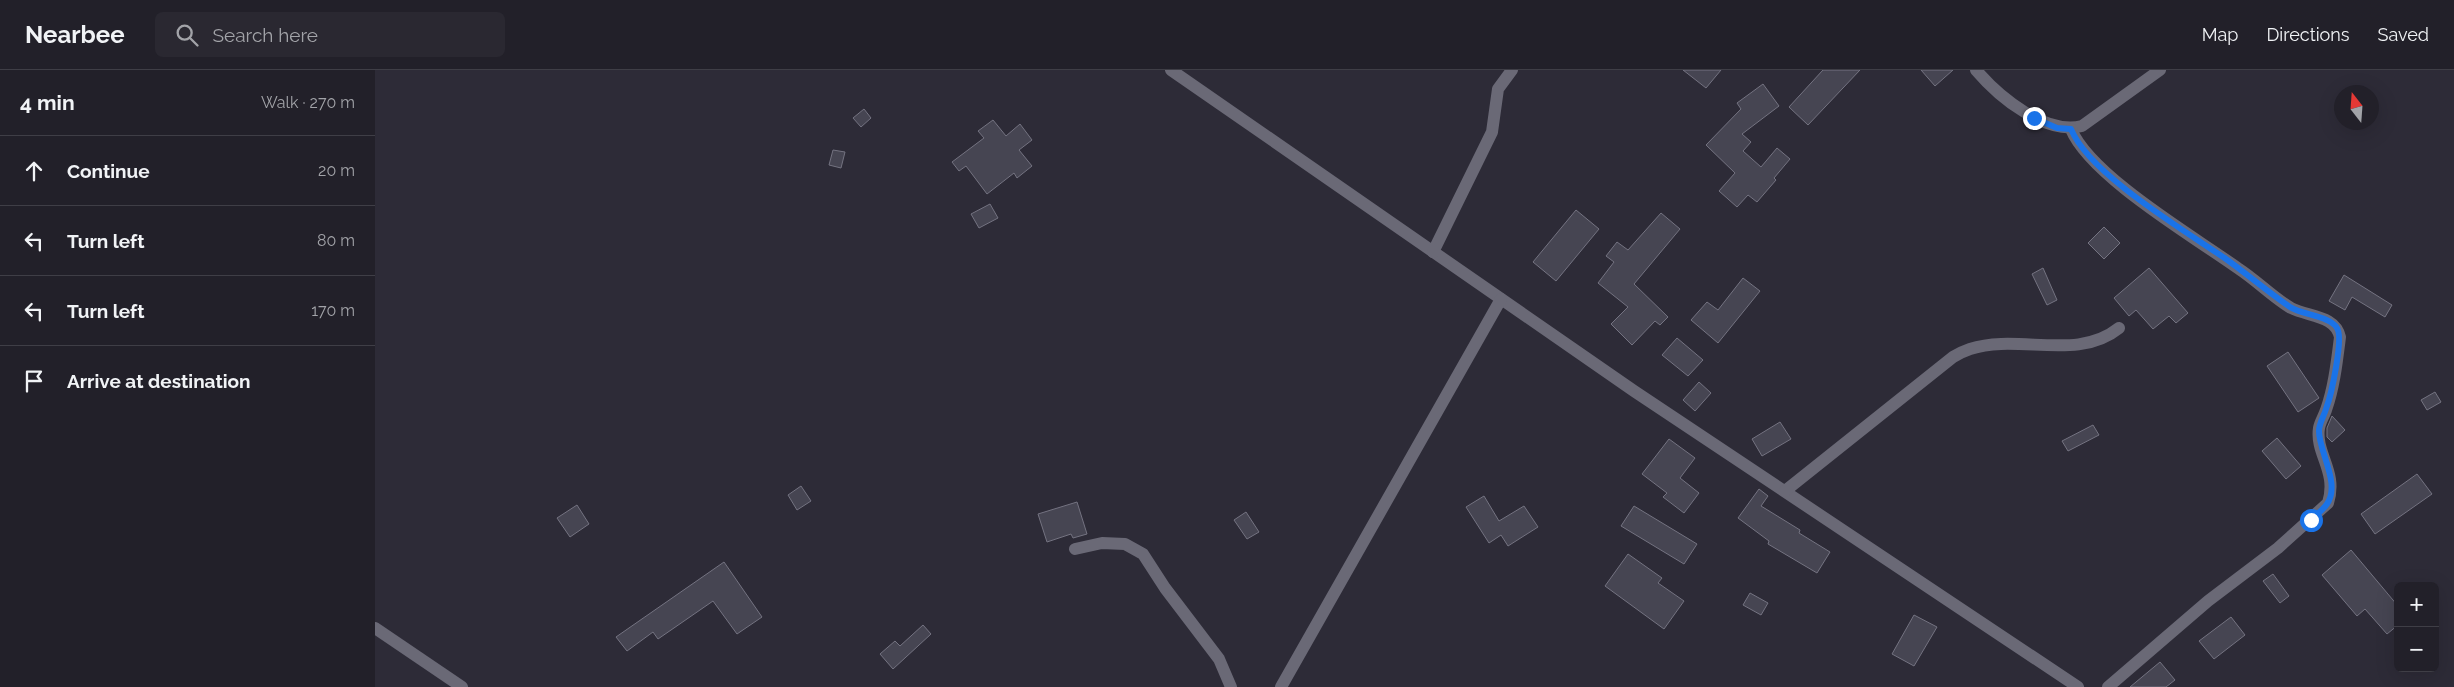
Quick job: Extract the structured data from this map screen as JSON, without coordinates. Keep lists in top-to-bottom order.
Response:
{
  "north": "top",
  "page": {
    "header": "Nearbee",
    "search": "Search here",
    "nav": ["Map", "Directions", "Saved"],
    "heading": ["4 min", "Walk · 270 m"],
    "list": [
      ["Continue", "20 m"],
      ["Turn left", "80 m"],
      ["Turn left", "170 m"],
      "Arrive at destination"
    ],
    "map_buttons": ["+", "−"]
  }
}
